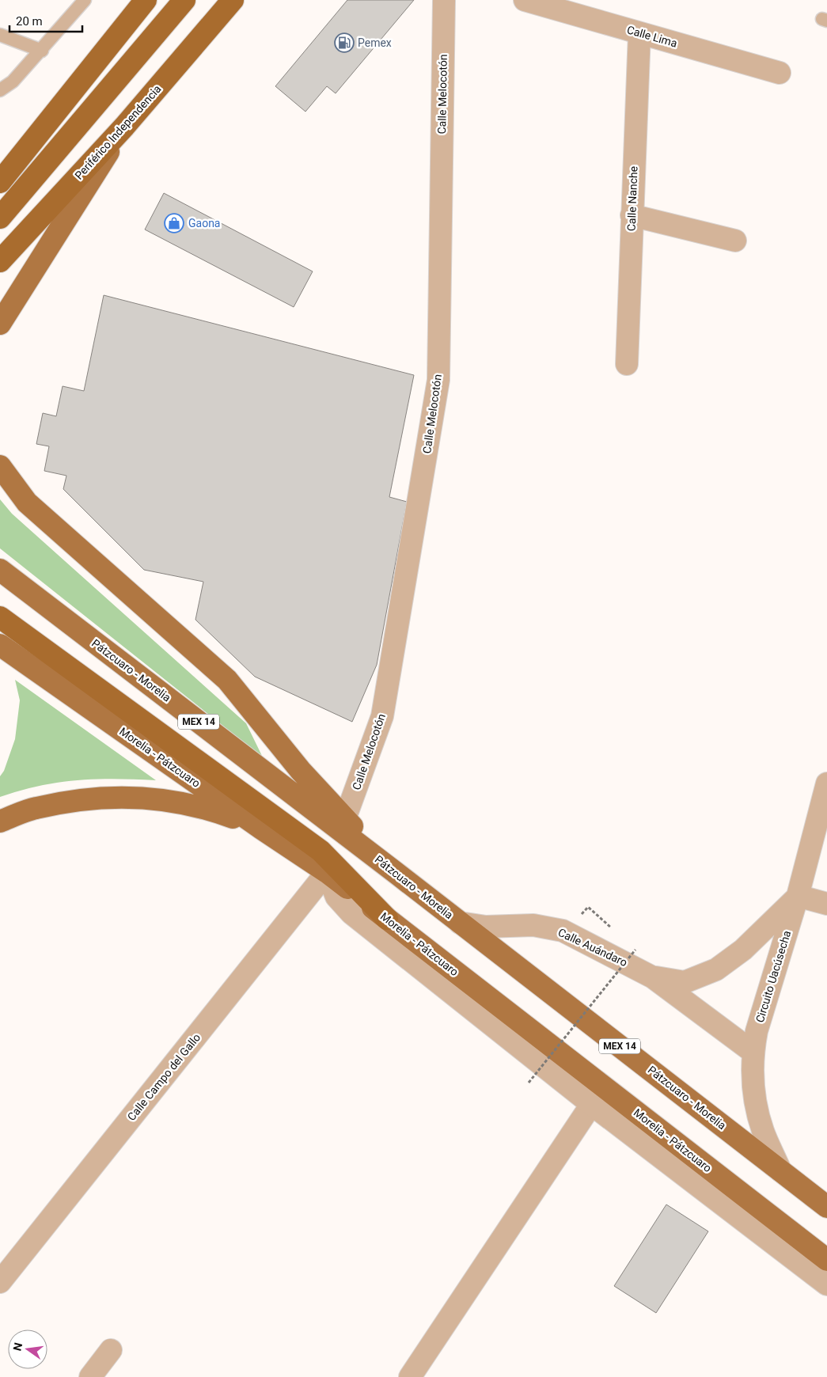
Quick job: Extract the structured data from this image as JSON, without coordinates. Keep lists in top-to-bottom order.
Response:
{
  "streets": {
    "highway": ["Periférico Independencia"],
    "main road": ["Pátzcuaro - Morelia", "MEX 14", "Morelia - Pátzcuaro"],
    "street": [
      "Calle Lima",
      "Calle Melocotón",
      "Calle Nanche",
      "Calle Auándaro",
      "Circuito Uacúsecha",
      "Calle Campo del Gallo"
    ]
  },
  "crossings": [
    ["Calle Lima", "Calle Nanche"],
    ["Pátzcuaro - Morelia", "Calle Auándaro"],
    ["Pátzcuaro - Morelia", "Circuito Uacúsecha"],
    ["Morelia - Pátzcuaro", "Calle Campo del Gallo"],
    ["Calle Auándaro", "Circuito Uacúsecha"]
  ],
  "places": {
    "fuel station": ["Pemex"],
    "shop": ["Gaona"]
  },
  "scale_bar": "20 m",
  "north": "left"
}
